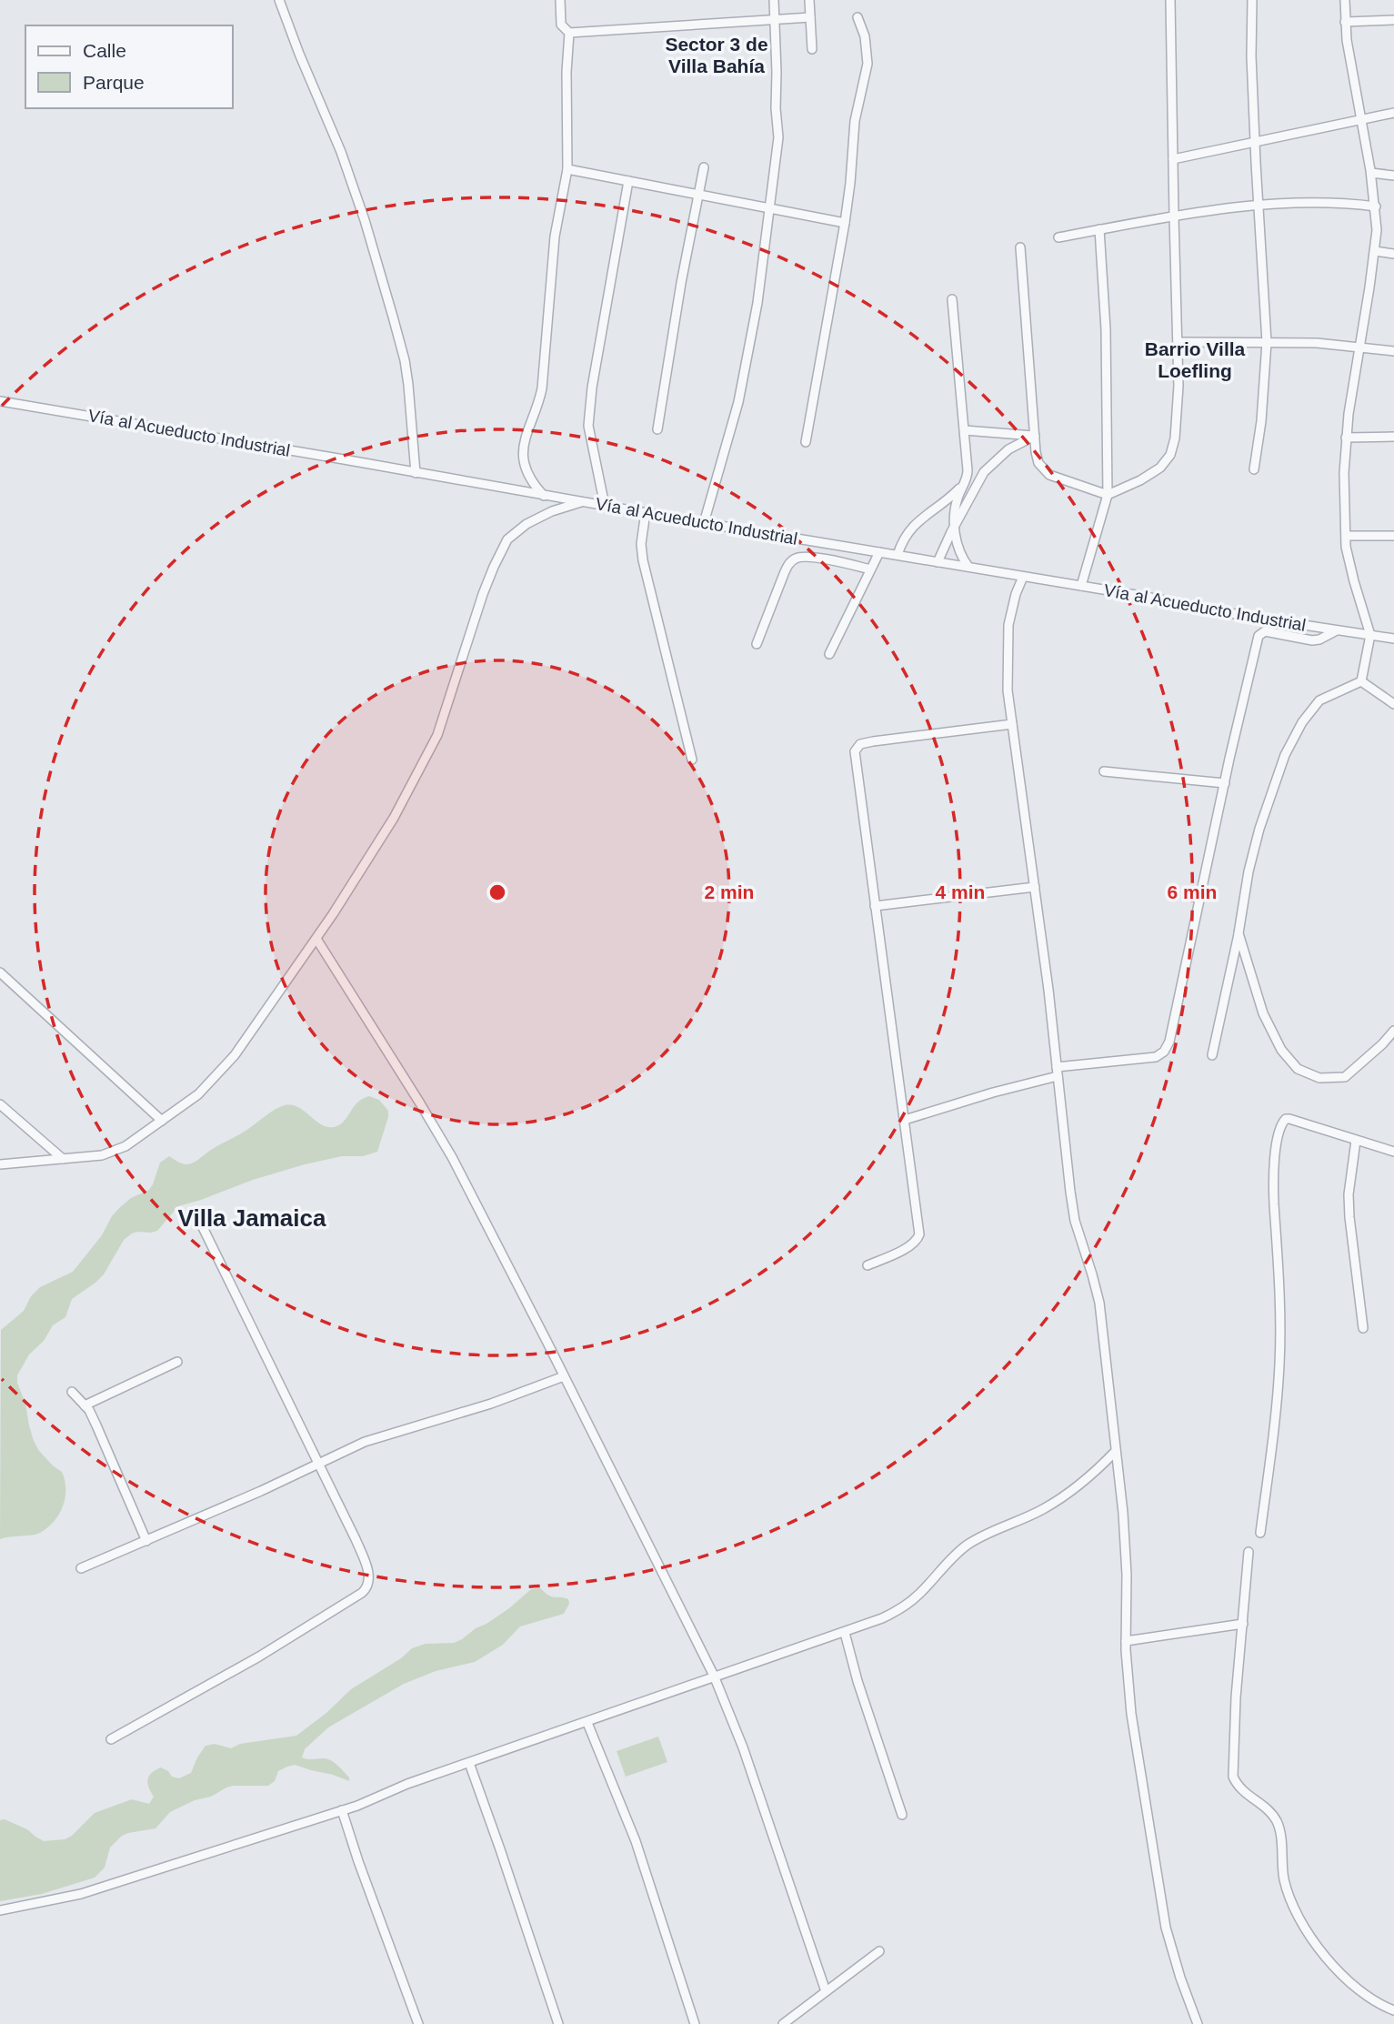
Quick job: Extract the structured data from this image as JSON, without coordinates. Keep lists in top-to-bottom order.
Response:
{
  "streets": {
    "street": ["Vía al Acueducto Industrial"]
  },
  "districts": ["Sector 3 de Villa Bahía", "Barrio Villa Loefling", "Villa Jamaica"],
  "legend": ["Calle", "Parque"],
  "rings": ["2 min", "4 min", "6 min"]
}
